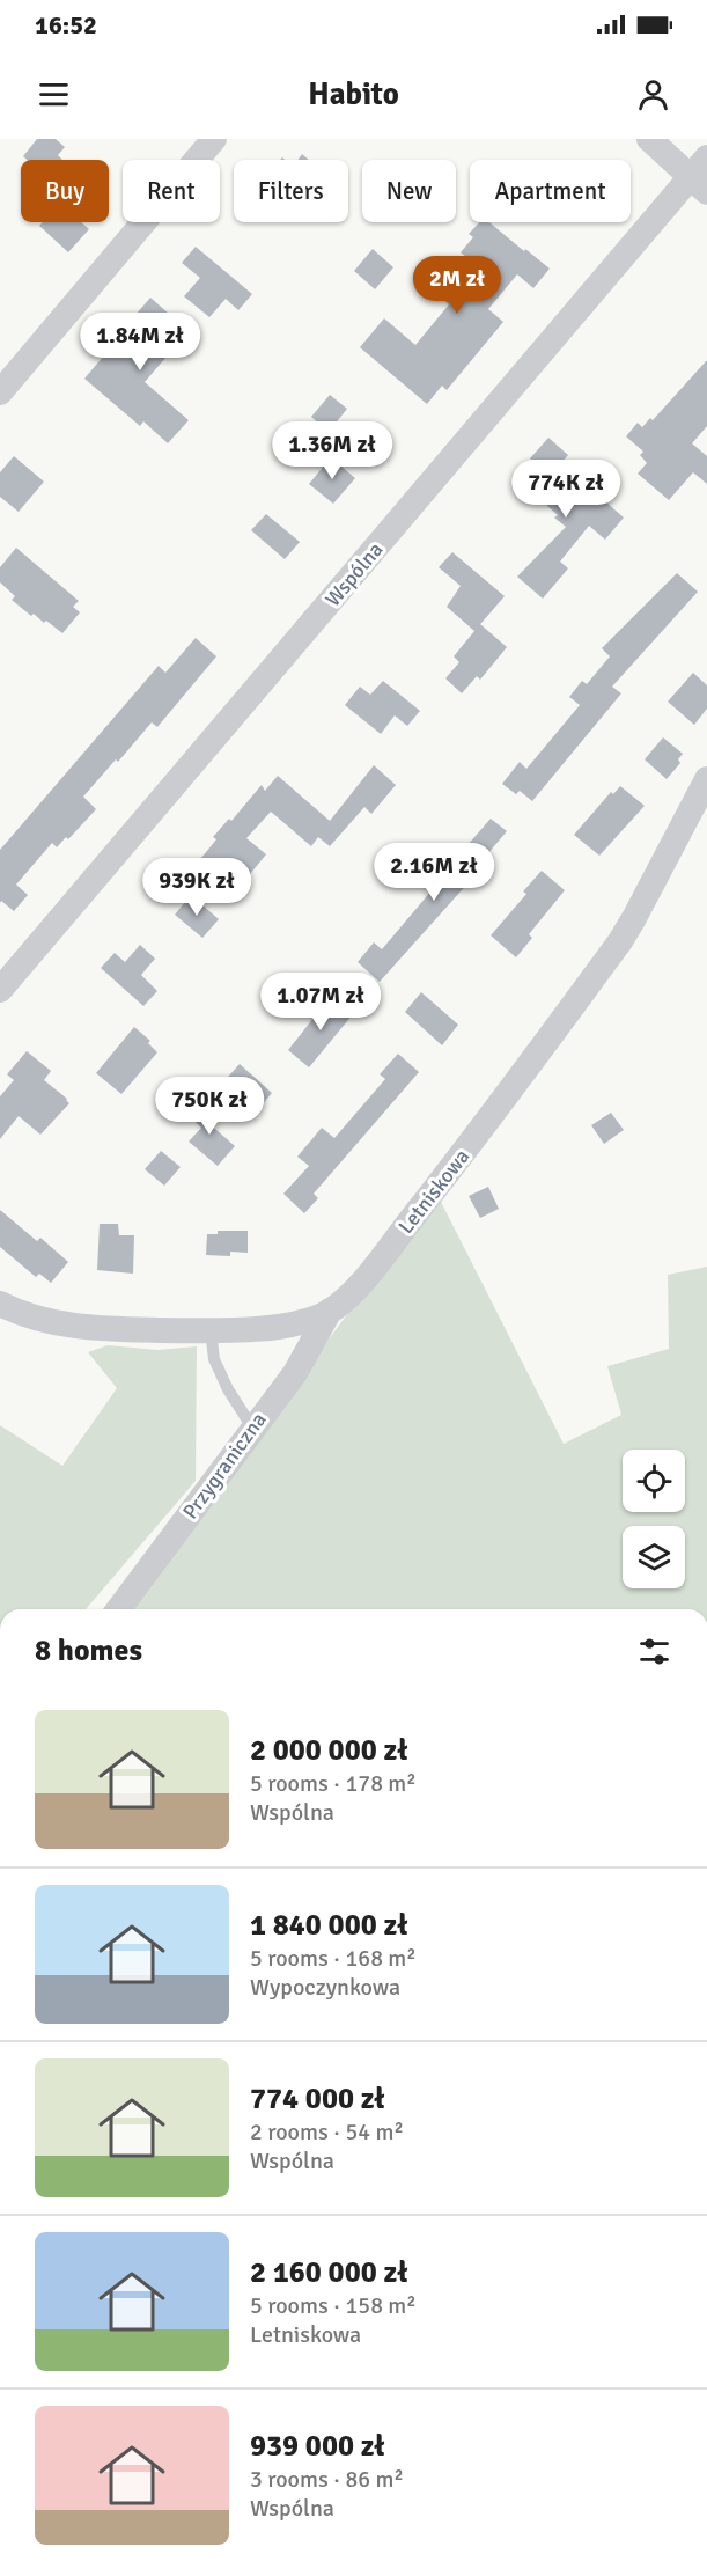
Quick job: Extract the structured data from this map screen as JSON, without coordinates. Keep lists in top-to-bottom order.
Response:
{
  "streets": {
    "street": ["Wspólna", "Letniskowa", "Przygraniczna"]
  },
  "crossings": [
    ["Letniskowa", "Przygraniczna"]
  ],
  "page": {
    "status": "16:52",
    "header": "Habito",
    "chip": [
      "Buy",
      "Rent",
      "Filters",
      "New",
      "Apartment"
    ],
    "price": [
      "2M zł",
      "1.84M zł",
      "1.36M zł",
      "774K zł",
      "2.16M zł",
      "939K zł",
      "1.07M zł",
      "750K zł"
    ],
    "heading": "8 homes",
    "list": [
      {
        "name": "2 000 000 zł",
        "note": "5 rooms · 178 m² · Wspólna"
      },
      {
        "name": "1 840 000 zł",
        "note": "5 rooms · 168 m² · Wypoczynkowa"
      },
      {
        "name": "774 000 zł",
        "note": "2 rooms · 54 m² · Wspólna"
      },
      {
        "name": "2 160 000 zł",
        "note": "5 rooms · 158 m² · Letniskowa"
      },
      {
        "name": "939 000 zł",
        "note": "3 rooms · 86 m² · Wspólna"
      }
    ]
  }
}
